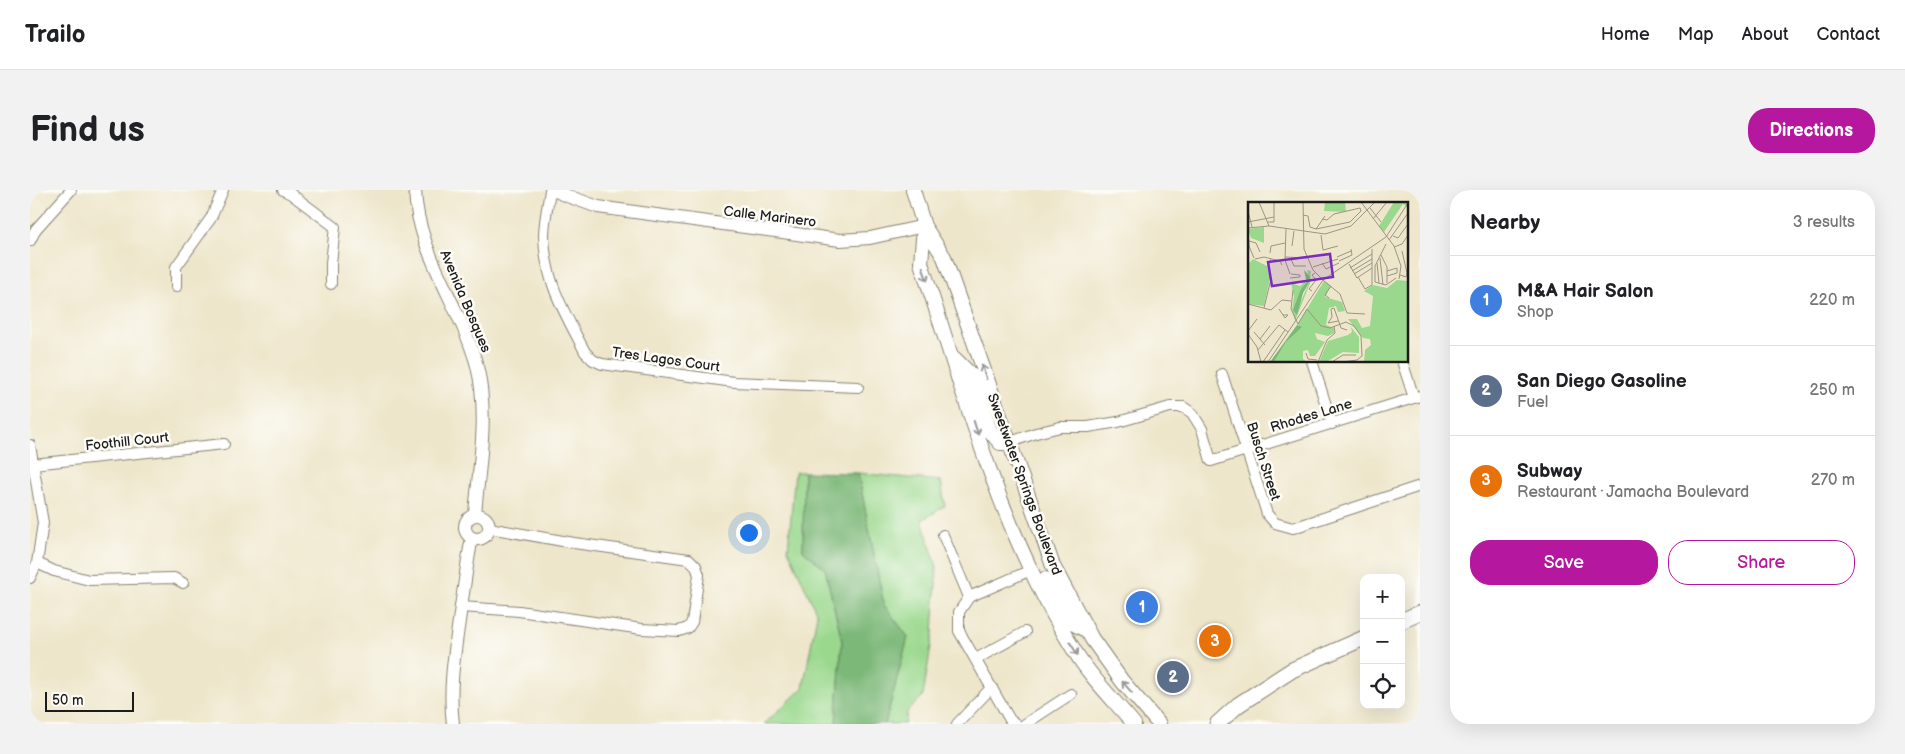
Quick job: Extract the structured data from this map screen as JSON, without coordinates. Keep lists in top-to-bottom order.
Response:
{
  "streets": {
    "main road": ["Sweetwater Springs Boulevard"],
    "street": [
      "Calle Marinero",
      "Avenida Bosques",
      "Tres Lagos Court",
      "Rhodes Lane",
      "Foothill Court",
      "Busch Street"
    ]
  },
  "crossings": [
    ["Calle Marinero", "Sweetwater Springs Boulevard"],
    ["Rhodes Lane", "Busch Street"],
    ["Rhodes Lane", "Sweetwater Springs Boulevard"]
  ],
  "scale_bar": "50 m",
  "page": {
    "header": "Trailo",
    "nav": [
      "Home",
      "Map",
      "About",
      "Contact"
    ],
    "buttons": [
      "Directions",
      ["Save", "Share"]
    ],
    "title": "Find us",
    "heading": ["Nearby", "3 results"],
    "list": [
      {
        "mark": "1",
        "name": "M&A Hair Salon",
        "note": "Shop",
        "value": "220 m"
      },
      {
        "mark": "2",
        "name": "San Diego Gasoline",
        "note": "Fuel",
        "value": "250 m"
      },
      {
        "mark": "3",
        "name": "Subway",
        "note": "Restaurant · Jamacha Boulevard",
        "value": "270 m"
      }
    ],
    "map_buttons": ["+", "−"],
    "pins": ["1", "3", "2"],
    "scale": "50 m"
  }
}
